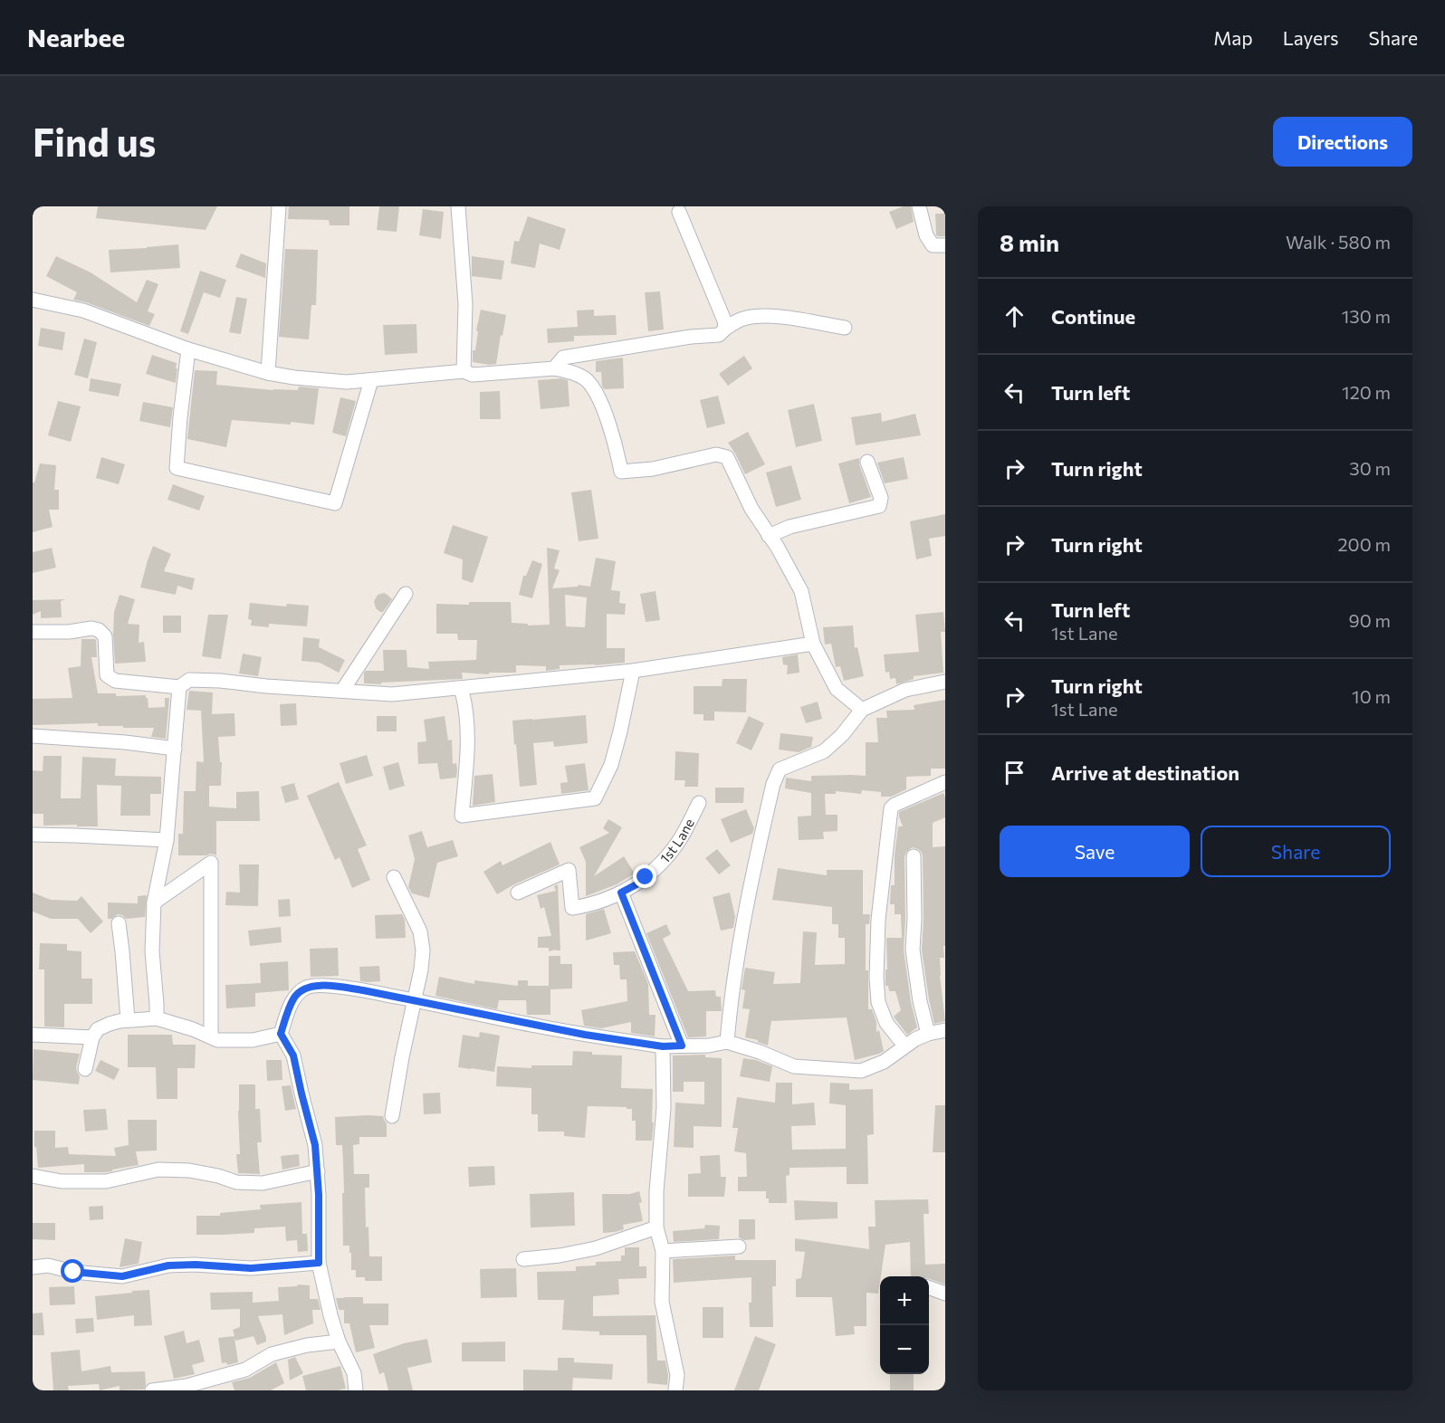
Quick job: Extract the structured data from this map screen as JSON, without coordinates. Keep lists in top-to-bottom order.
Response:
{
  "streets": {
    "street": ["1st Lane"]
  },
  "page": {
    "header": "Nearbee",
    "nav": ["Map", "Layers", "Share"],
    "buttons": [
      "Directions",
      ["Save", "Share"]
    ],
    "title": "Find us",
    "heading": ["8 min", "Walk · 580 m"],
    "list": [
      ["Continue", "130 m"],
      ["Turn left", "120 m"],
      ["Turn right", "30 m"],
      ["Turn right", "200 m"],
      ["Turn left", "1st Lane", "90 m"],
      ["Turn right", "1st Lane", "10 m"],
      "Arrive at destination"
    ],
    "map_buttons": ["+", "−"]
  }
}
